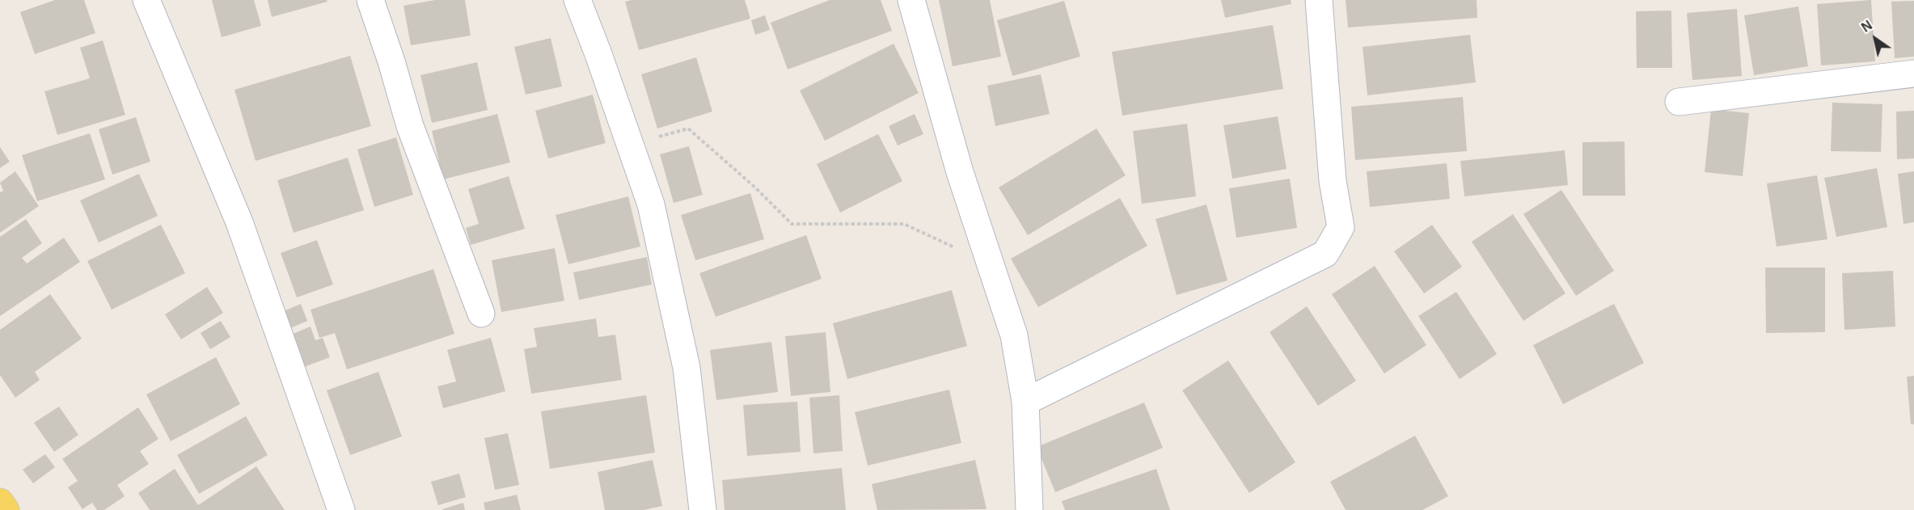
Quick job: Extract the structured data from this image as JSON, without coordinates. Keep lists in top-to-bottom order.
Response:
{
  "north": "top left"
}
